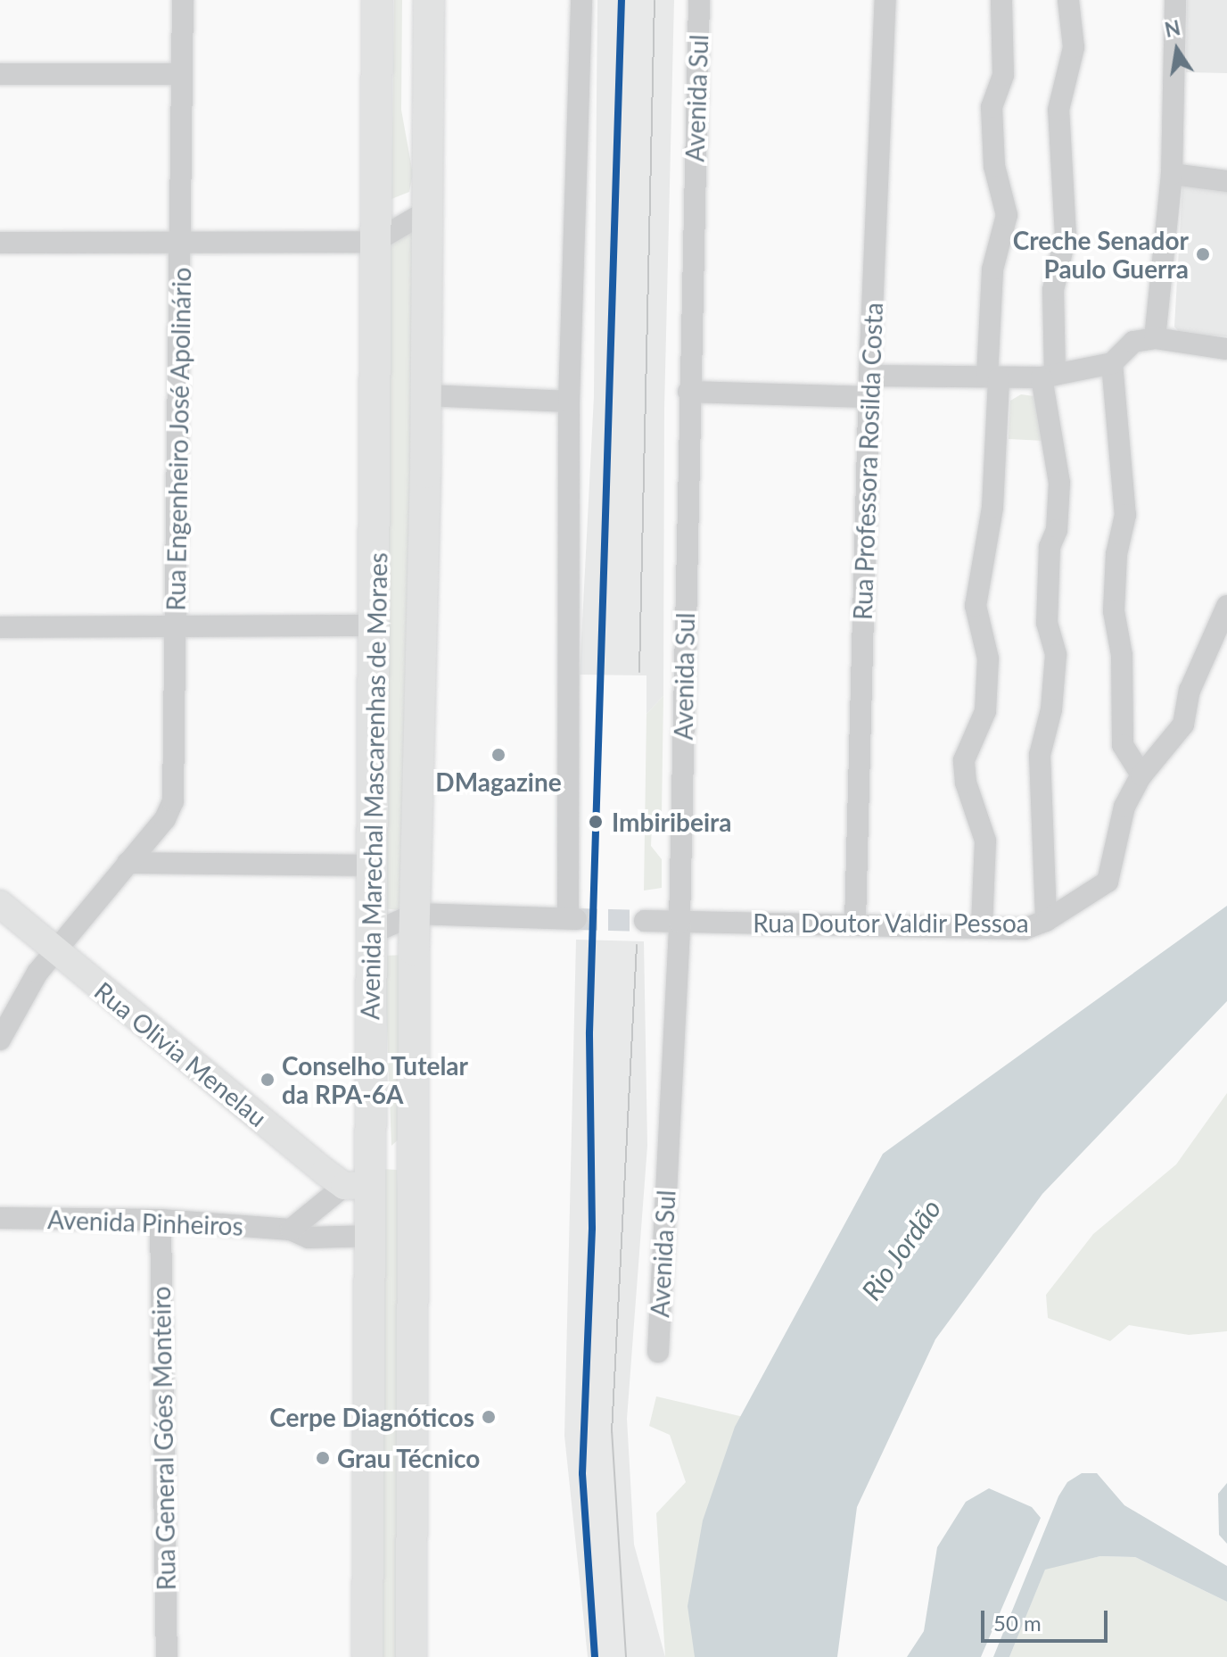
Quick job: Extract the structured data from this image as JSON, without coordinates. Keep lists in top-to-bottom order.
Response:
{
  "streets": {
    "highway": ["Avenida Marechal Mascarenhas de Moraes"],
    "main road": ["Rua Olivia Menelau"],
    "street": [
      "Avenida Sul",
      "Rua Engenheiro José Apolinário",
      "Rua Professora Rosilda Costa",
      "Rua Doutor Valdir Pessoa",
      "Avenida Pinheiros",
      "Rua General Góes Monteiro"
    ]
  },
  "crossings": [
    ["Avenida Sul", "Rua Doutor Valdir Pessoa"],
    ["Rua Engenheiro José Apolinário", "Rua Olivia Menelau"],
    ["Rua Professora Rosilda Costa", "Rua Doutor Valdir Pessoa"],
    ["Avenida Marechal Mascarenhas de Moraes", "Rua Olivia Menelau"],
    ["Avenida Marechal Mascarenhas de Moraes", "Avenida Pinheiros"],
    ["Avenida Pinheiros", "Rua General Góes Monteiro"]
  ],
  "water": ["Rio Jordão"],
  "places": [
    "Creche Senador Paulo Guerra",
    "DMagazine",
    "Imbiribeira",
    "Conselho Tutelar da RPA-6A",
    "Cerpe Diagnóticos",
    "Grau Técnico"
  ],
  "lines": ["metro line Sul"],
  "scale_bar": "50 m",
  "north": "top"
}
